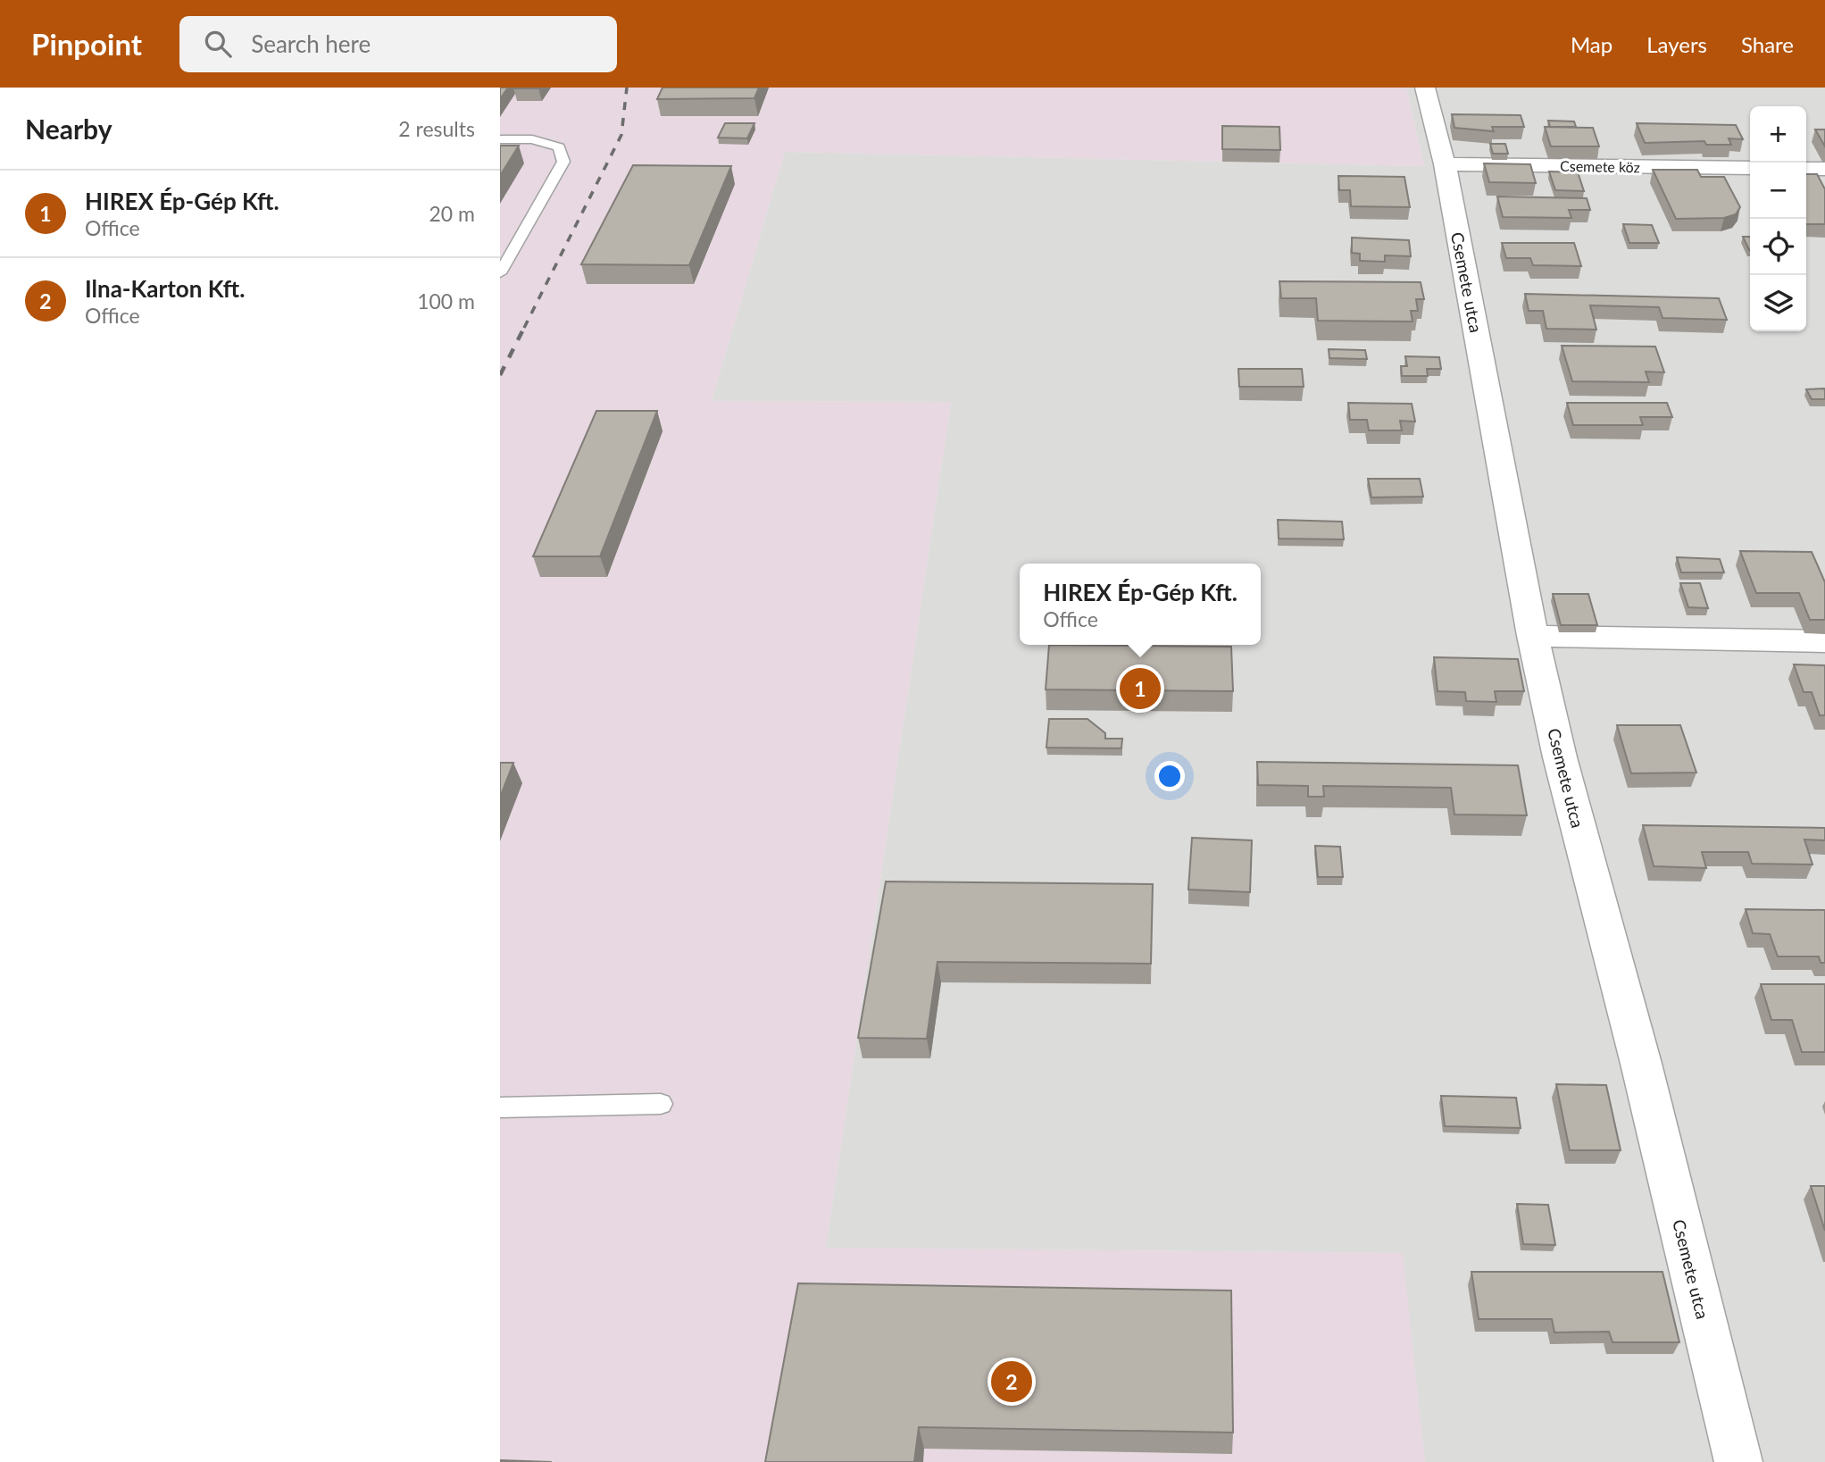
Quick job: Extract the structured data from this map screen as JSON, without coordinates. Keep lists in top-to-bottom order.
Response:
{
  "streets": {
    "street": ["Csemete köz", "Csemete utca"]
  },
  "crossings": [
    ["Csemete köz", "Csemete utca"]
  ],
  "page": {
    "header": "Pinpoint",
    "search": "Search here",
    "nav": ["Map", "Layers", "Share"],
    "heading": ["Nearby", "2 results"],
    "map_buttons": ["+", "−"],
    "list": [
      {
        "mark": "1",
        "name": "HIREX Ép-Gép Kft.",
        "note": "Office",
        "value": "20 m"
      },
      {
        "mark": "2",
        "name": "Ilna-Karton Kft.",
        "note": "Office",
        "value": "100 m"
      }
    ],
    "popup": ["HIREX Ép-Gép Kft.", "Office"],
    "pins": ["1", "2"]
  }
}
